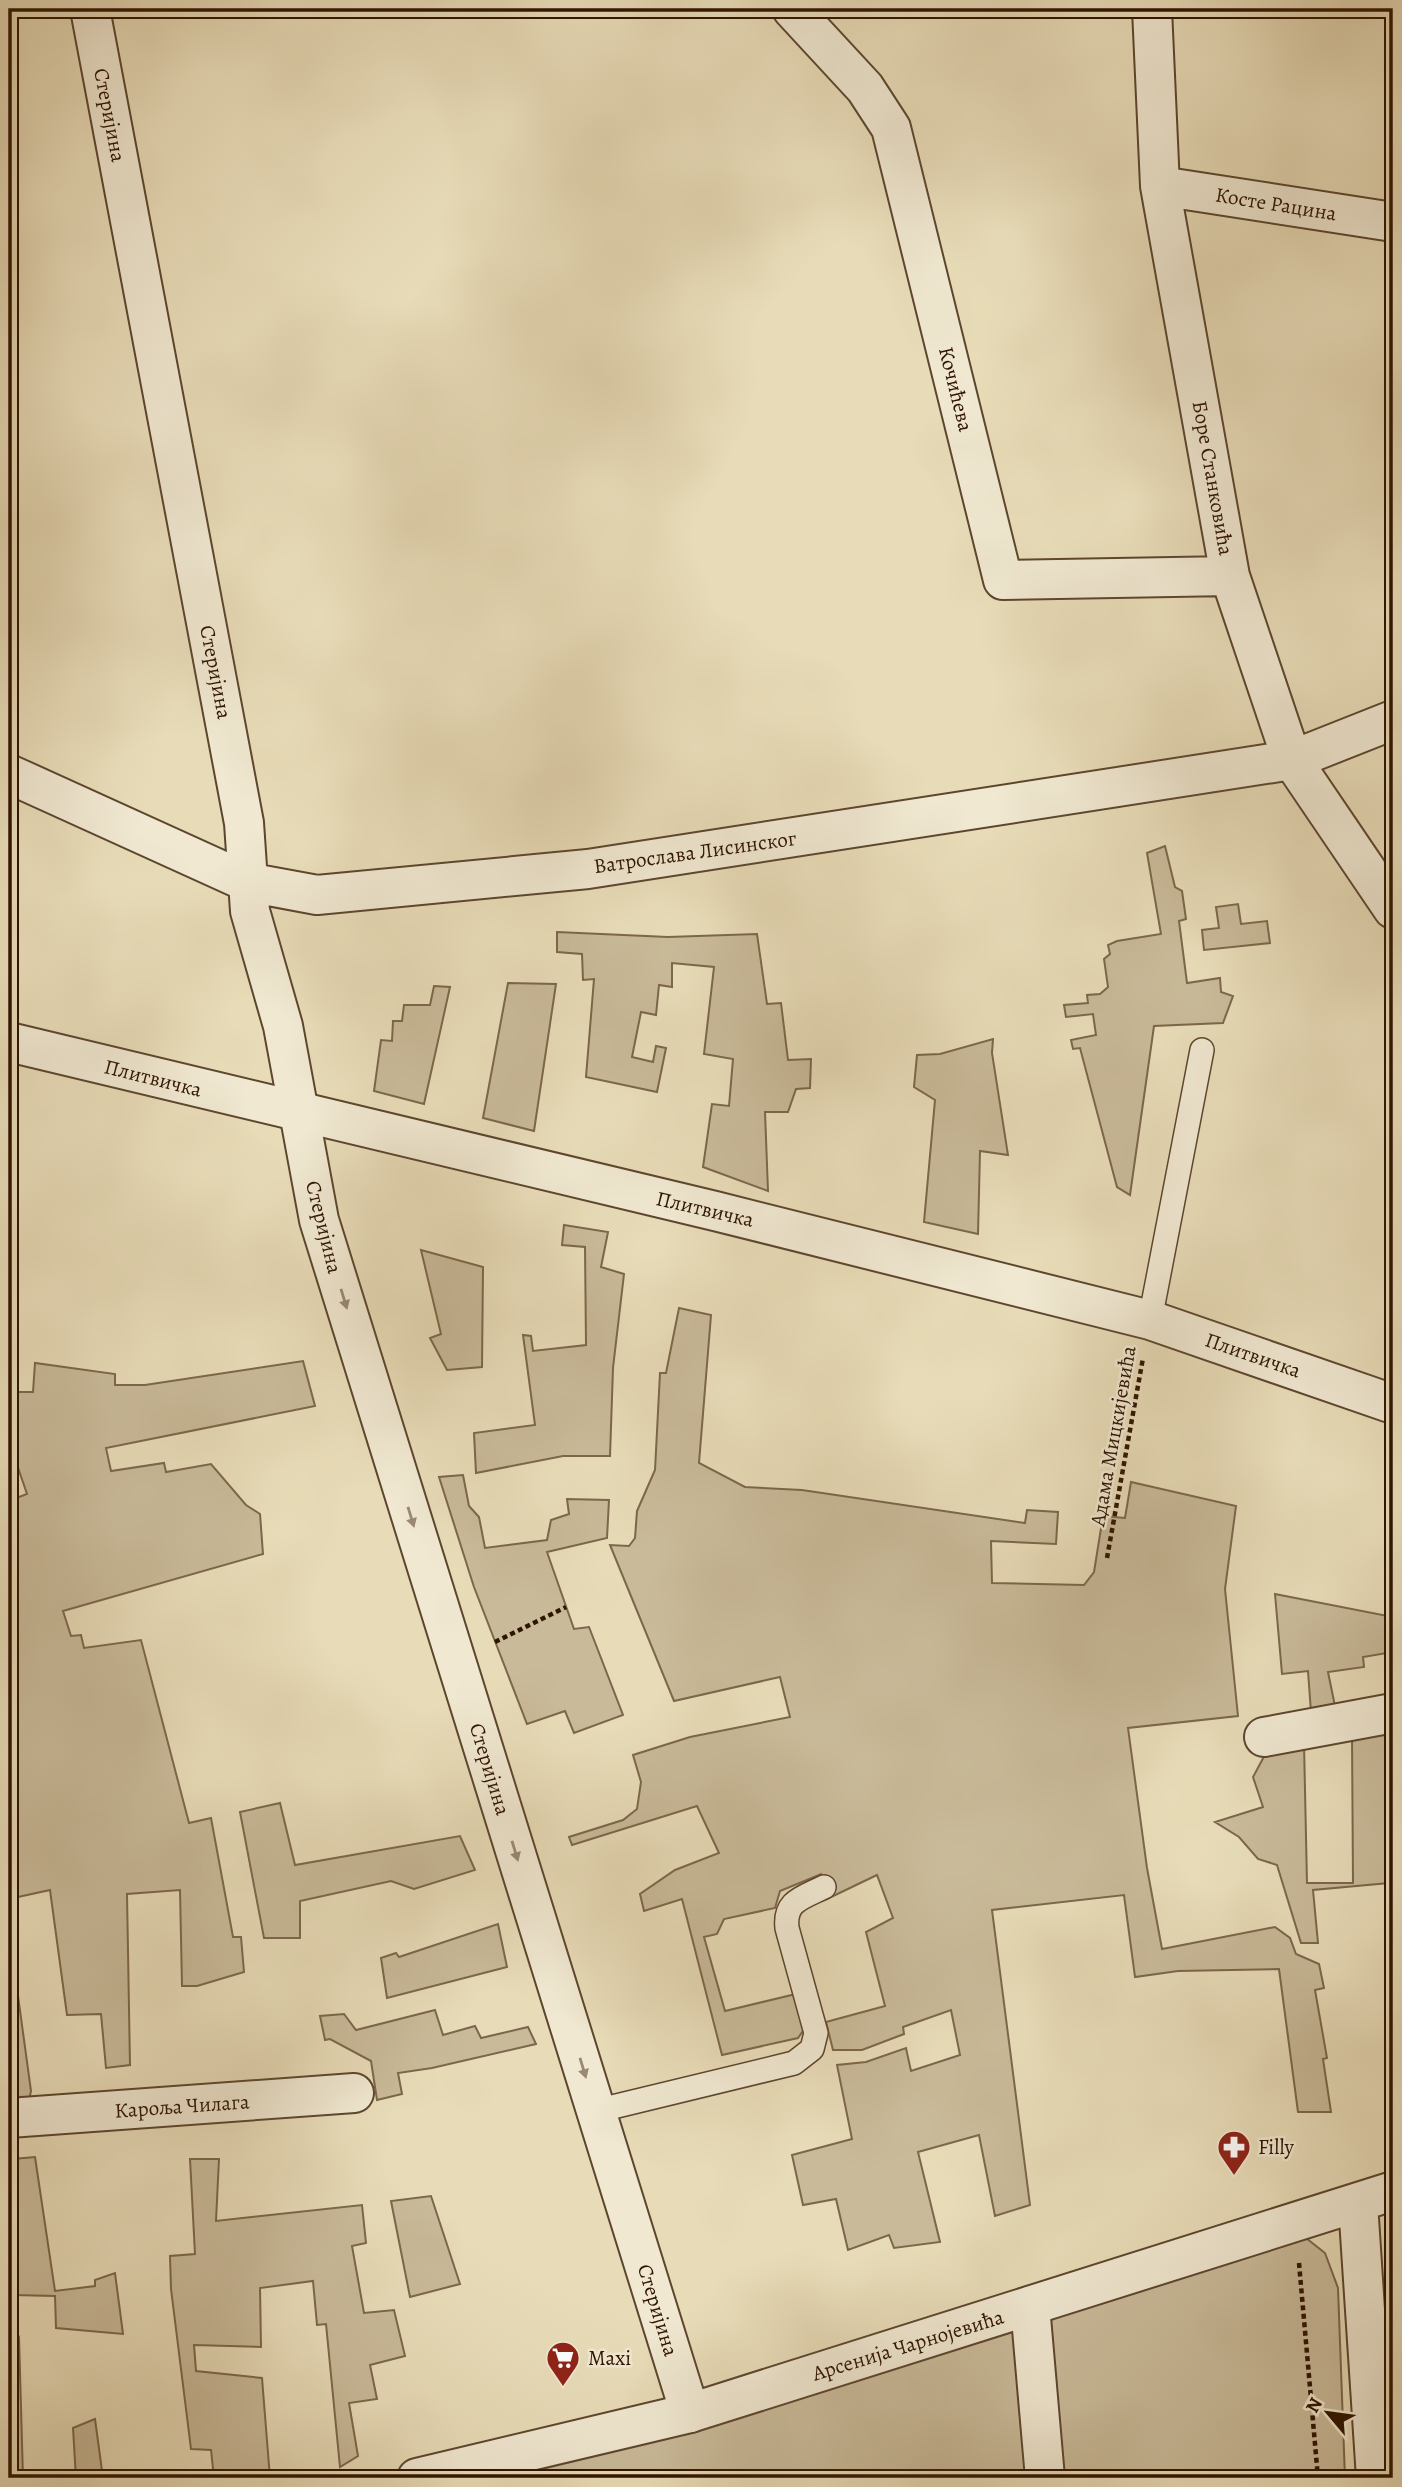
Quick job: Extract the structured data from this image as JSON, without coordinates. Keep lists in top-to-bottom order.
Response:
{
  "streets": {
    "street": [
      "Стеријина",
      "Косте Рацина",
      "Кочићева",
      "Боре Станковића",
      "Ватрослава Лисинског",
      "Плитвичка",
      "Кароља Чилага",
      "Арсенија Чарнојевића"
    ],
    "path": ["Адама Мицкијевића"]
  },
  "crossings": [
    ["Стеријина", "Ватрослава Лисинског"],
    ["Стеријина", "Плитвичка"],
    ["Стеријина", "Арсенија Чарнојевића"],
    ["Косте Рацина", "Боре Станковића"],
    ["Кочићева", "Боре Станковића"],
    ["Боре Станковића", "Ватрослава Лисинског"],
    ["Плитвичка", "Адама Мицкијевића"]
  ],
  "one_way": ["Стеријина"],
  "places": {
    "pharmacy": ["Filly"],
    "supermarket": ["Maxi"]
  },
  "north": "top left"
}
